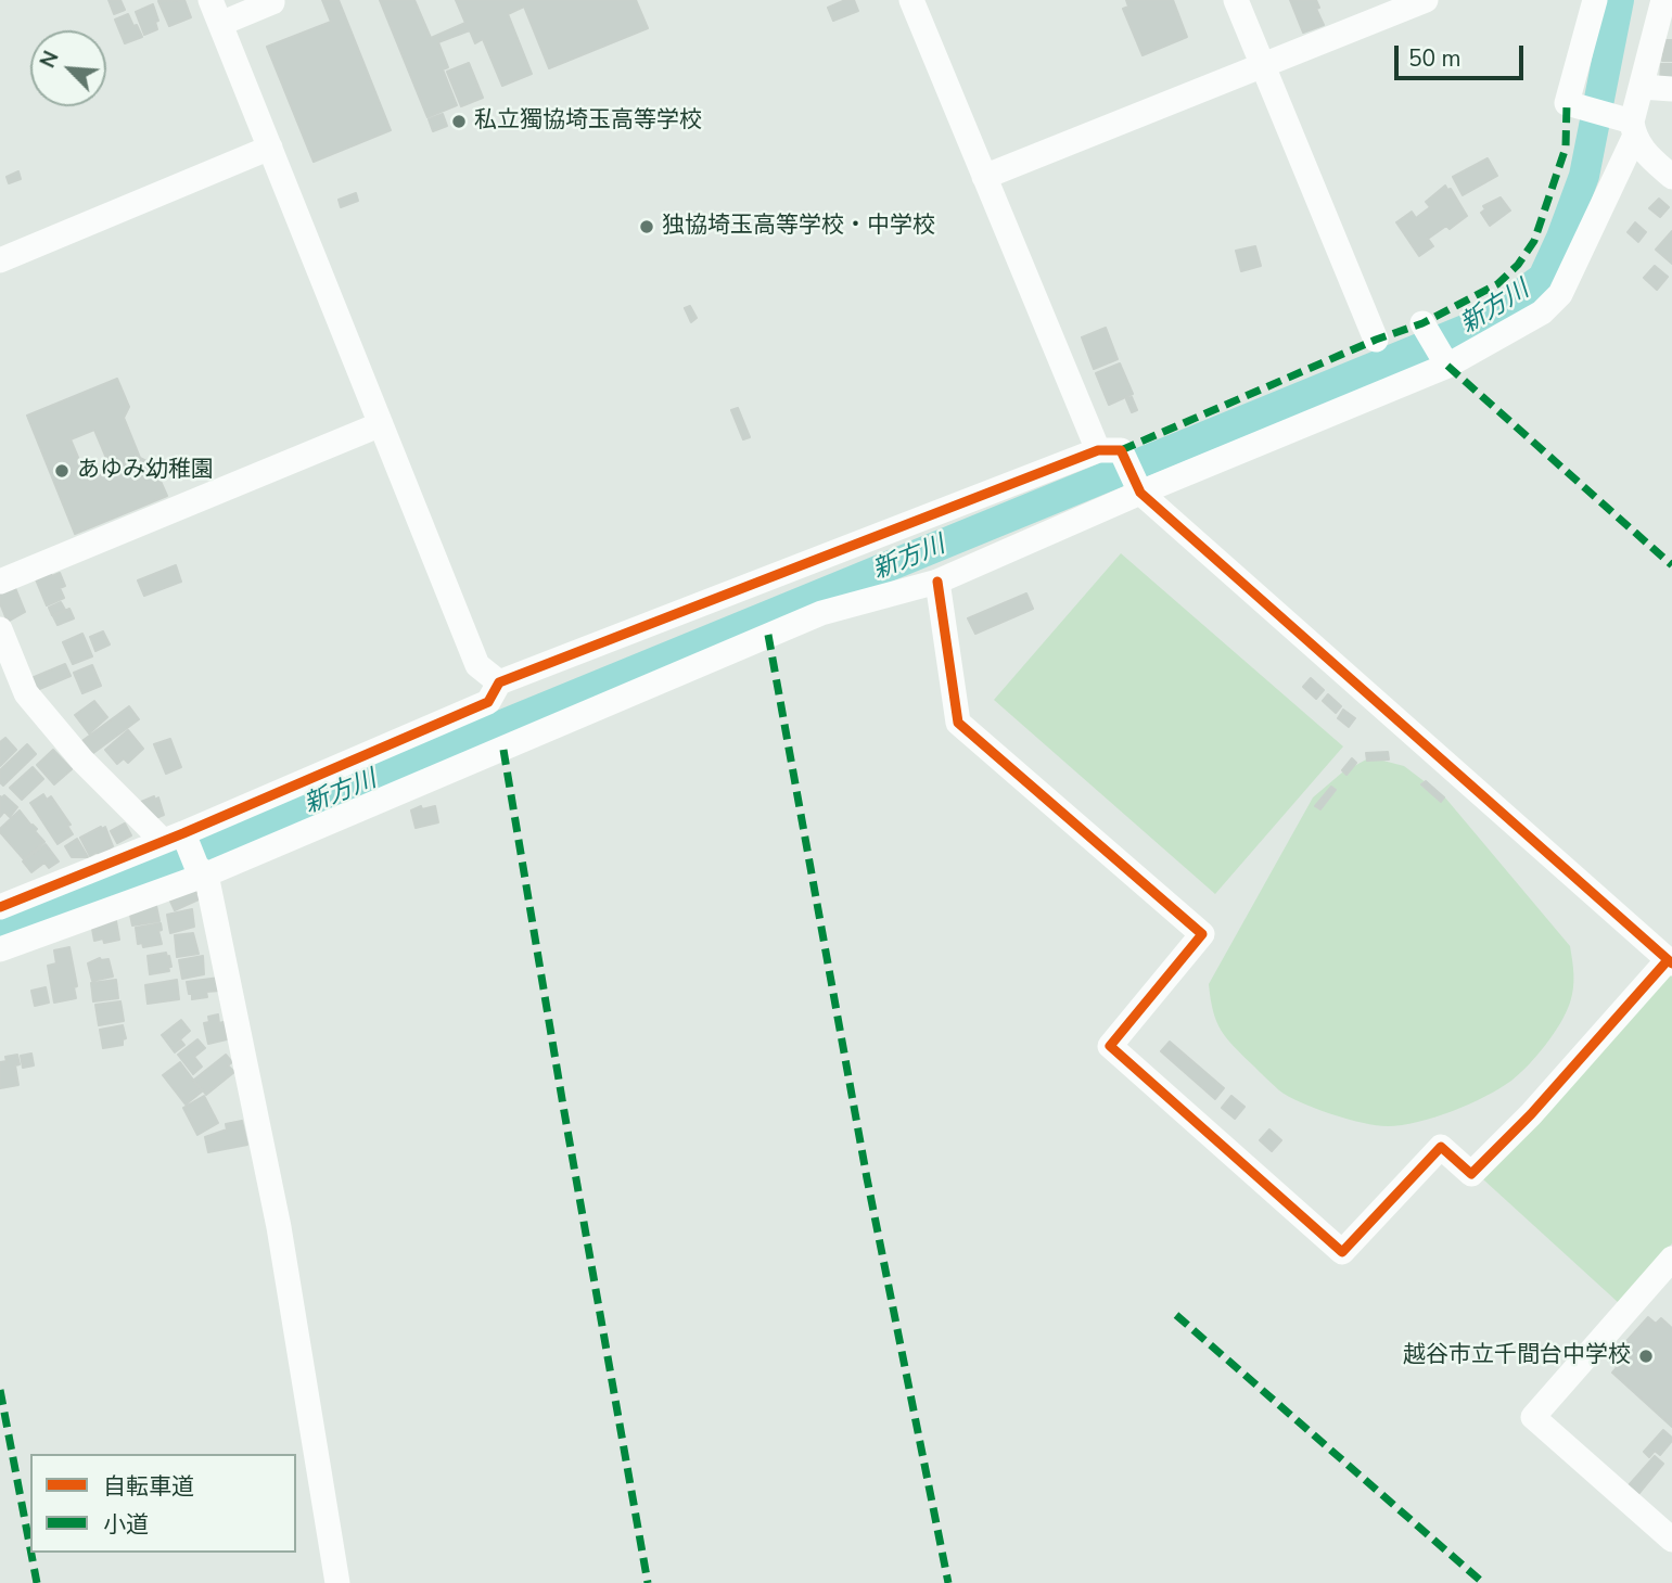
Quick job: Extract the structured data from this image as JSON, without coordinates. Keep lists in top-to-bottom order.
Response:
{
  "water": ["新方川"],
  "places": [
    "私立獨協埼玉高等学校",
    "独協埼玉高等学校・中学校",
    "あゆみ幼稚園",
    "越谷市立千間台中学校"
  ],
  "legend": ["自転車道", "小道"],
  "scale_bar": "50 m",
  "north": "top left"
}
